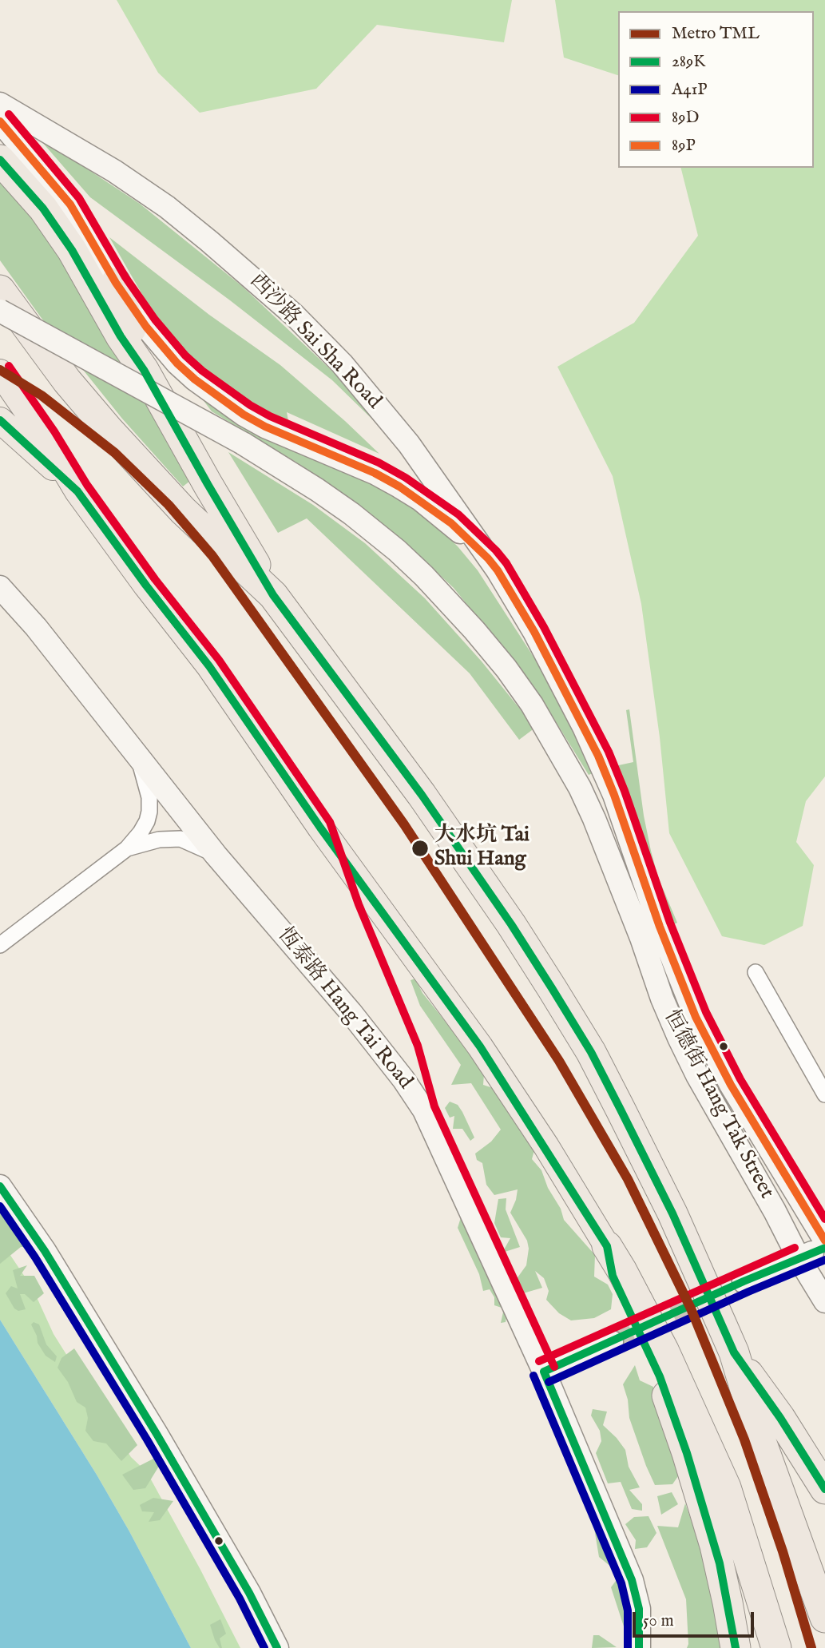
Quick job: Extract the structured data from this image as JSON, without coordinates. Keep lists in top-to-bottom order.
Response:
{
  "streets": {
    "main road": ["西沙路 Sai Sha Road", "恆泰路 Hang Tai Road", "恒德街 Hang Tak Street"]
  },
  "crossings": [
    ["西沙路 Sai Sha Road", "恒德街 Hang Tak Street"]
  ],
  "places": ["大水坑 Tai Shui Hang"],
  "lines": [
    "transit line 89D",
    "transit line 89P",
    "transit line 289K",
    "metro line TML",
    "transit line A41P"
  ],
  "legend": [
    "Metro TML",
    "289K",
    "A41P",
    "89D",
    "89P"
  ],
  "scale_bar": "50 m"
}
